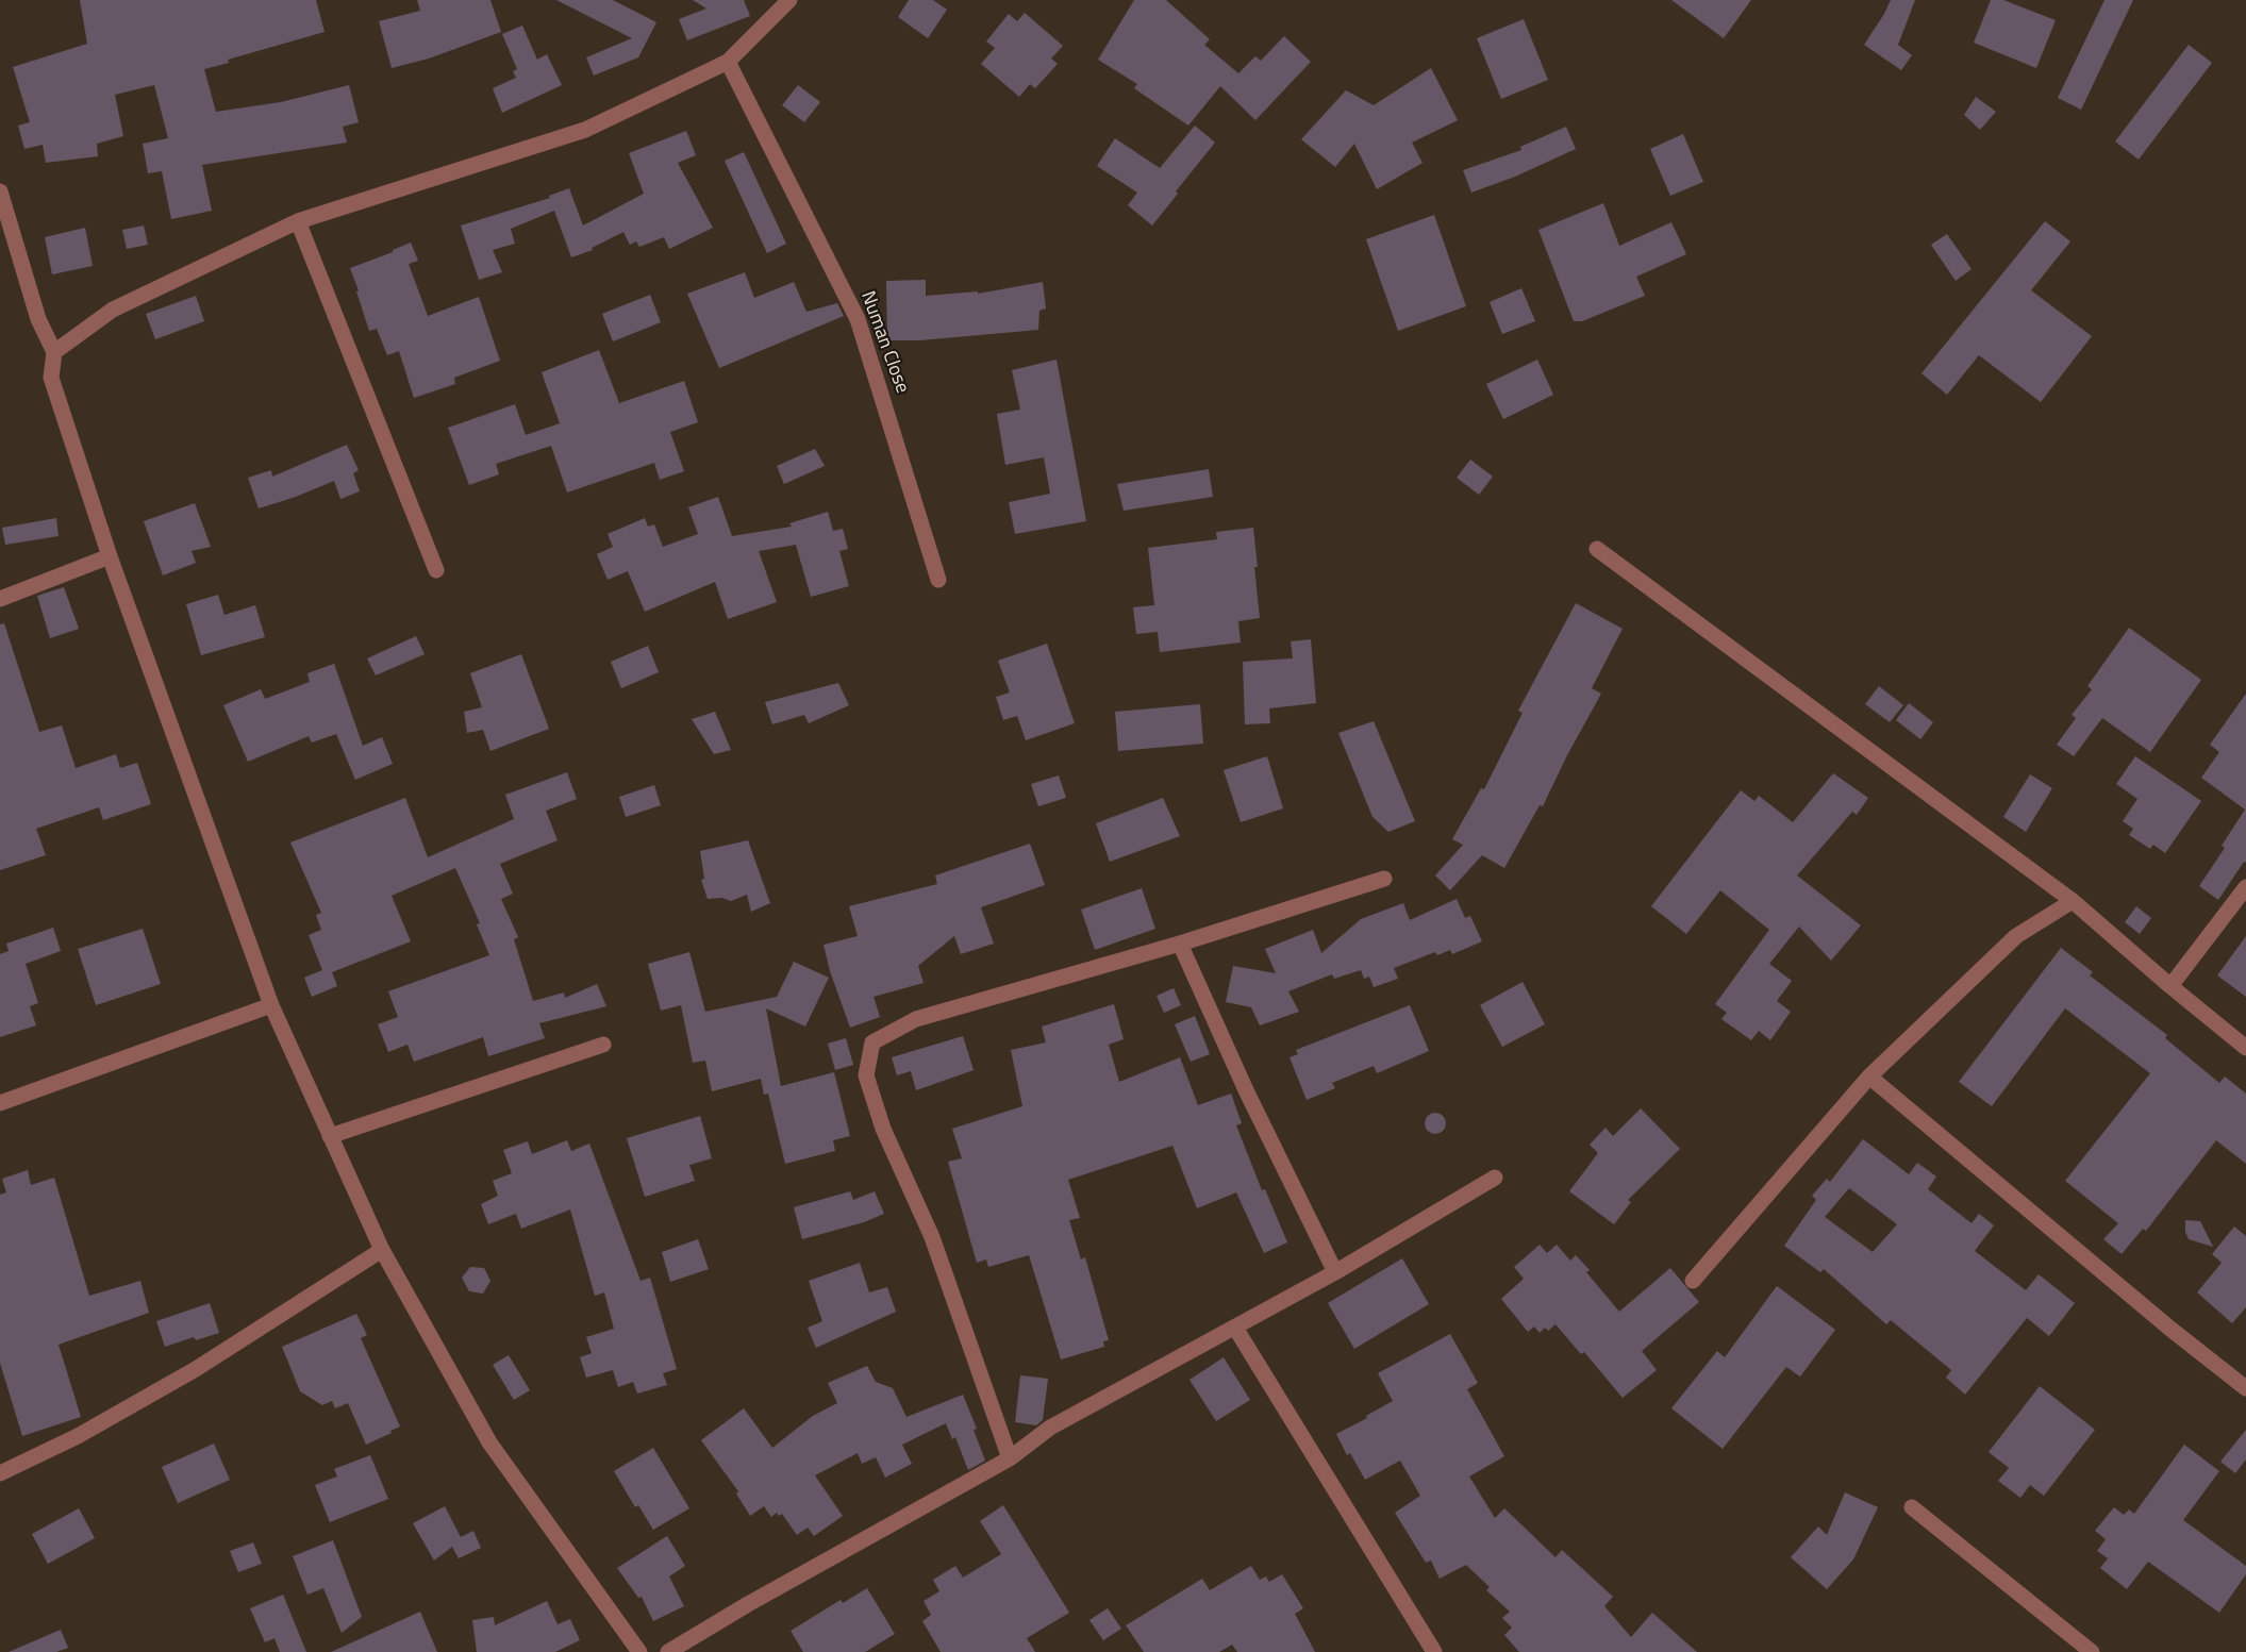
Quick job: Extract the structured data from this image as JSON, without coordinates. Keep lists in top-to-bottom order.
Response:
{
  "streets": {
    "street": ["Numan Close"]
  }
}
